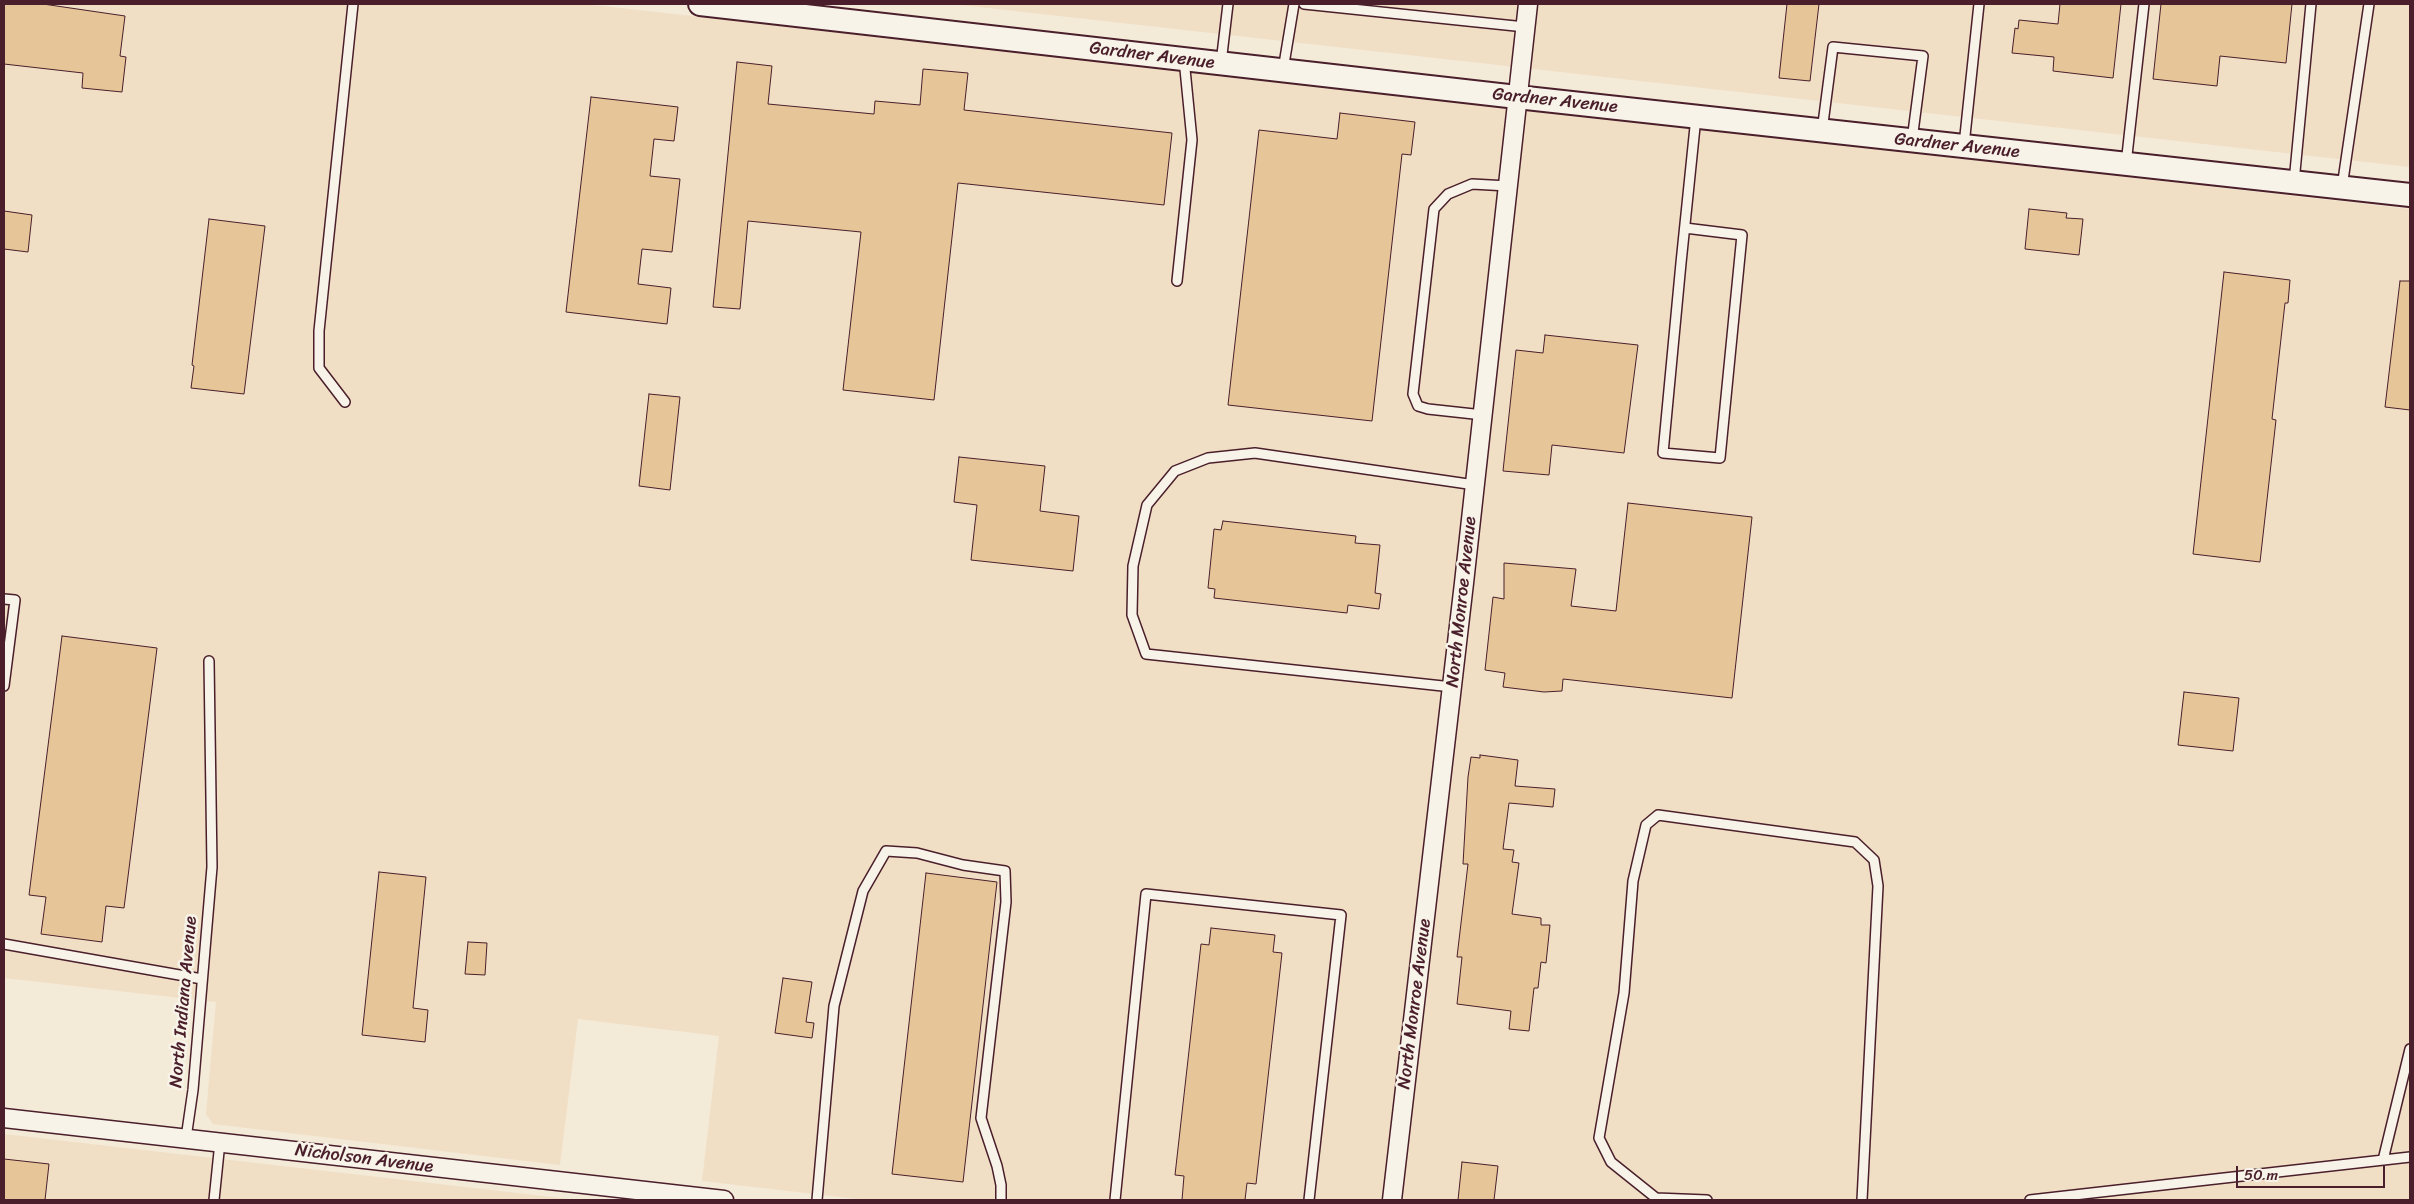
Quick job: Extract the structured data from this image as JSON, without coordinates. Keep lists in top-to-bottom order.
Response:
{
  "streets": {
    "street": ["Gardner Avenue", "North Monroe Avenue", "Nicholson Avenue"],
    "lane": ["North Indiana Avenue"]
  },
  "crossings": [
    ["Gardner Avenue", "North Monroe Avenue"],
    ["North Indiana Avenue", "Nicholson Avenue"]
  ],
  "scale_bar": "50 m"
}
